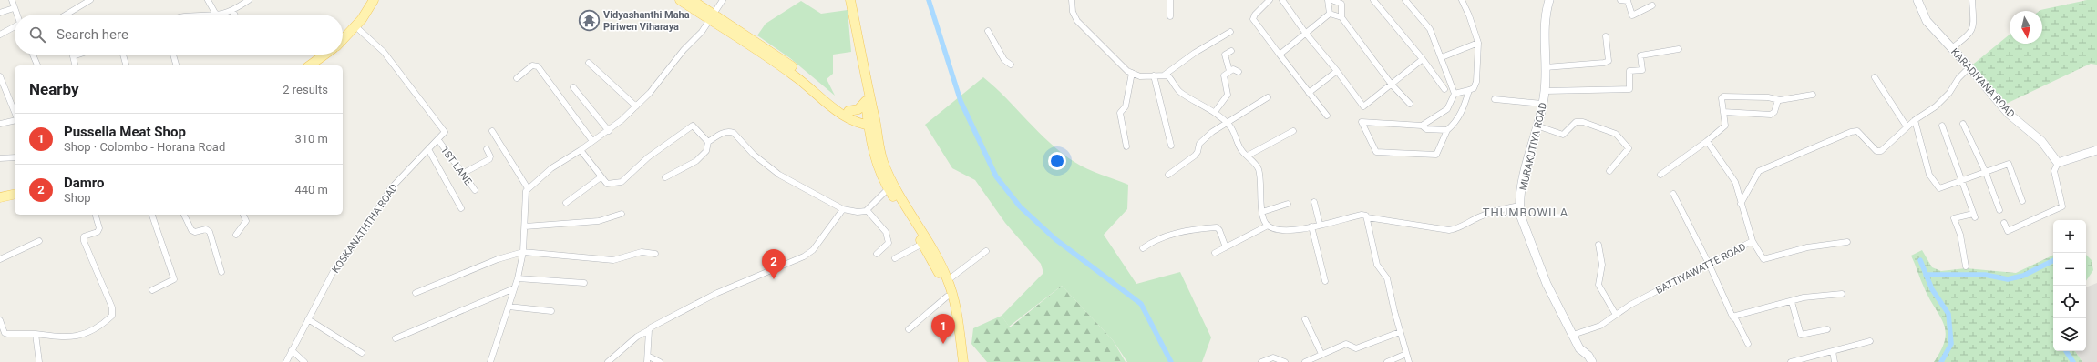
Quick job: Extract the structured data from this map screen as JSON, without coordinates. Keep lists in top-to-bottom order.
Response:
{
  "streets": {
    "street": [
      "KARADIYANA ROAD",
      "MURAKUTIYA ROAD",
      "1ST LANE",
      "KOSKANATHTHA ROAD",
      "BATTIYAWATTE ROAD"
    ]
  },
  "crossings": [
    ["MURAKUTIYA ROAD", "BATTIYAWATTE ROAD"],
    ["1ST LANE", "KOSKANATHTHA ROAD"]
  ],
  "districts": ["THUMBOWILA"],
  "places": {
    "temple": ["Vidyashanthi Maha Piriwen Viharaya"]
  },
  "north": "bottom",
  "page": {
    "search": "Search here",
    "heading": ["Nearby", "2 results"],
    "list": [
      {
        "mark": "1",
        "name": "Pussella Meat Shop",
        "note": "Shop · Colombo - Horana Road",
        "value": "310 m"
      },
      {
        "mark": "2",
        "name": "Damro",
        "note": "Shop",
        "value": "440 m"
      }
    ],
    "map_buttons": ["+", "−"],
    "pins": ["2", "1"]
  }
}
